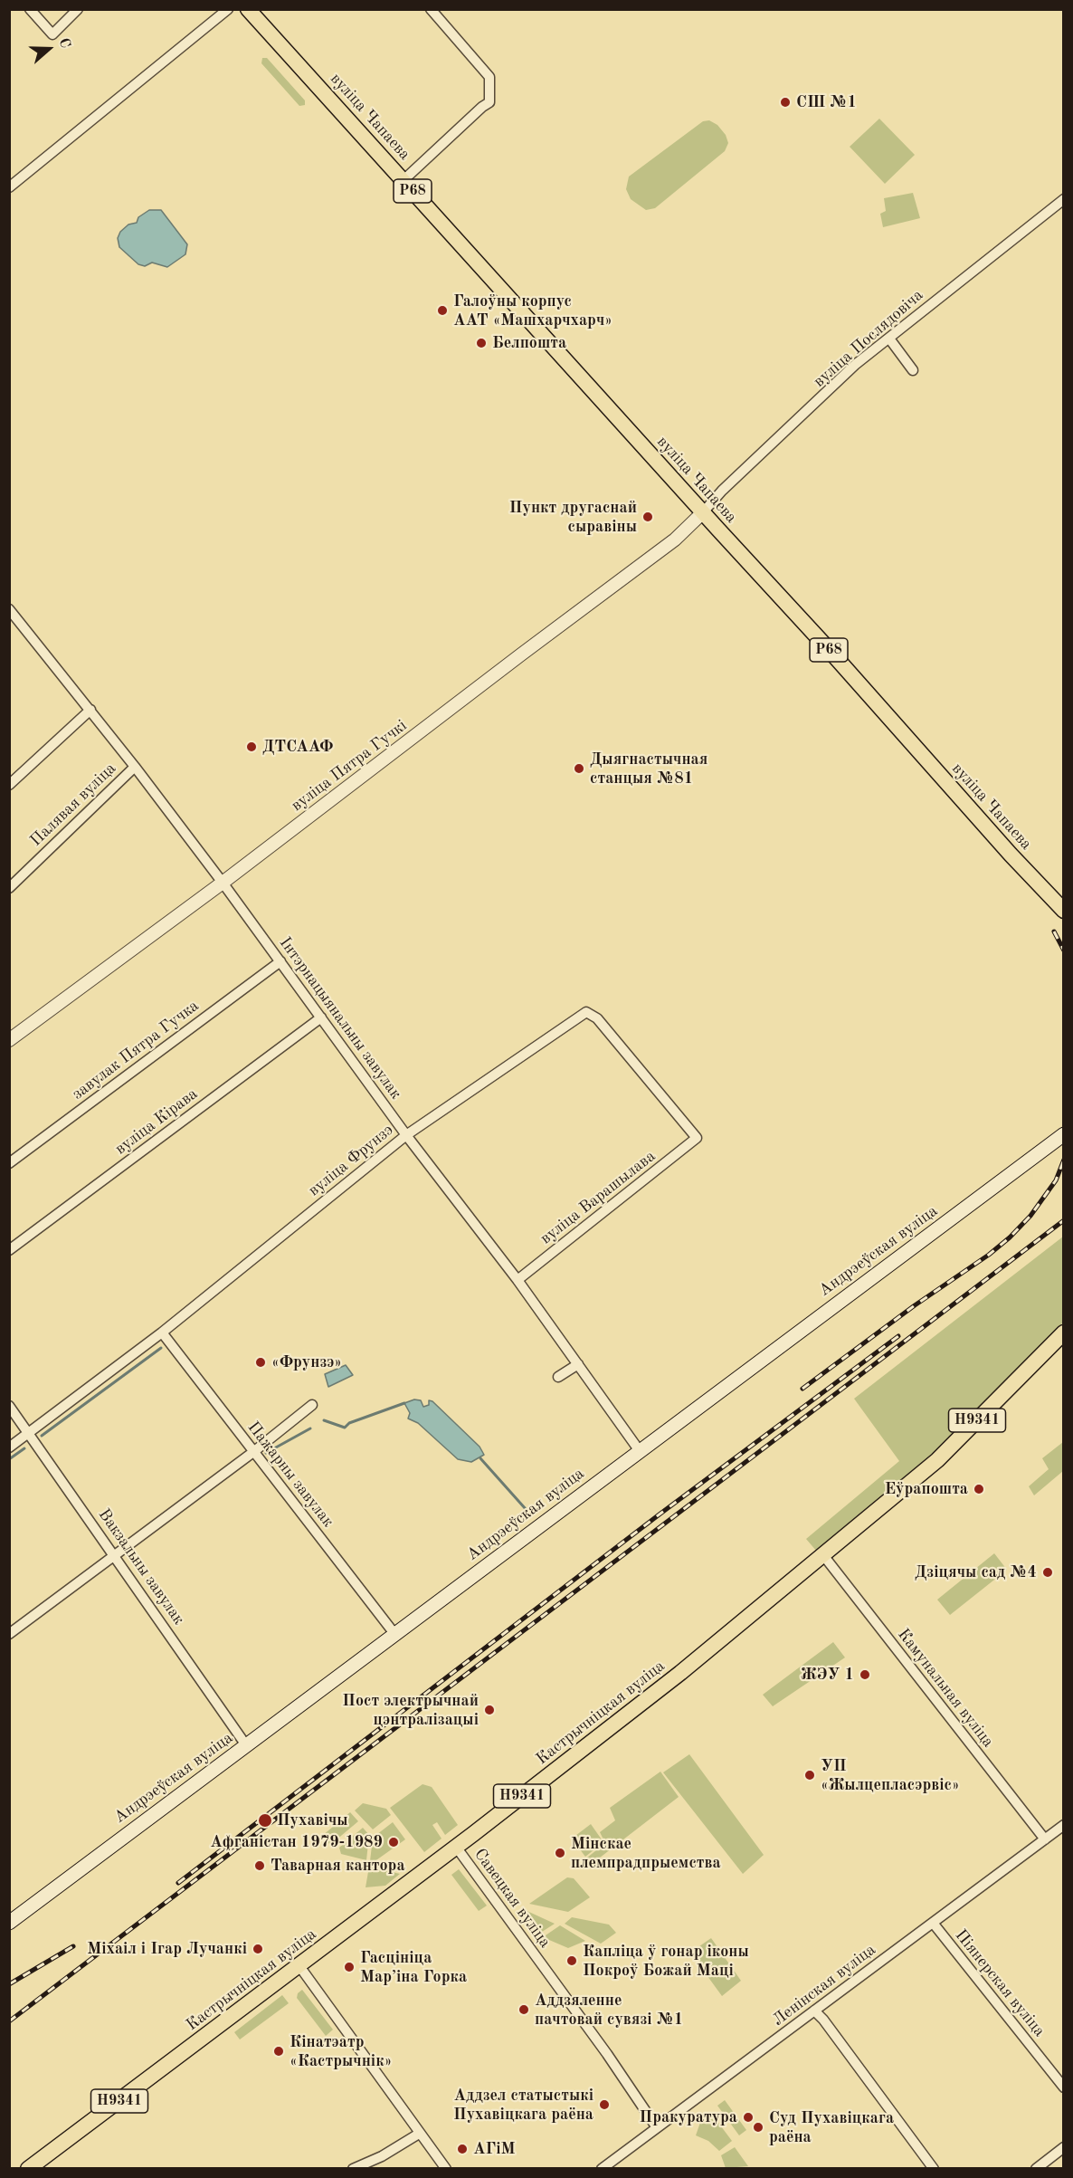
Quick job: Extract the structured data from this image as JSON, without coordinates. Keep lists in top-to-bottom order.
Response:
{
  "streets": {
    "main road": [
      "вуліца Чапаева",
      "Р68",
      "Андрэеўская вуліца",
      "Н9341",
      "Кастрычніцкая вуліца"
    ],
    "street": [
      "вуліца Послядовіча",
      "вуліца Пятра Гучкі",
      "Палявая вуліца",
      "Інтэрнацыянальны завулак",
      "завулак Пятра Гучка",
      "вуліца Кірава",
      "вуліца Фрунзэ",
      "вуліца Варашылава",
      "Пажарны завулак",
      "Вакзальны завулак",
      "Камунальная вуліца",
      "Савецкая вуліца",
      "Піянерская вуліца",
      "Ленінская вуліца"
    ]
  },
  "crossings": [
    ["вуліца Чапаева", "вуліца Послядовіча"],
    ["вуліца Чапаева", "вуліца Пятра Гучкі"],
    ["вуліца Послядовіча", "вуліца Пятра Гучкі"],
    ["вуліца Пятра Гучкі", "Інтэрнацыянальны завулак"],
    ["Палявая вуліца", "Інтэрнацыянальны завулак"],
    ["Інтэрнацыянальны завулак", "завулак Пятра Гучка"],
    ["Інтэрнацыянальны завулак", "вуліца Кірава"],
    ["Інтэрнацыянальны завулак", "вуліца Фрунзэ"],
    ["Інтэрнацыянальны завулак", "вуліца Варашылава"],
    ["Інтэрнацыянальны завулак", "Андрэеўская вуліца"],
    ["вуліца Фрунзэ", "вуліца Варашылава"],
    ["вуліца Фрунзэ", "Пажарны завулак"],
    ["вуліца Фрунзэ", "Вакзальны завулак"],
    ["Андрэеўская вуліца", "Пажарны завулак"],
    ["Андрэеўская вуліца", "Вакзальны завулак"],
    ["Камунальная вуліца", "Кастрычніцкая вуліца"],
    ["Камунальная вуліца", "Ленінская вуліца"],
    ["Кастрычніцкая вуліца", "Савецкая вуліца"],
    ["Савецкая вуліца", "Ленінская вуліца"],
    ["Піянерская вуліца", "Ленінская вуліца"]
  ],
  "places": [
    "СШ №1",
    "Галоўны корпус ААТ «Машхарчхарч»",
    "Белпошта",
    "Пункт другаснай сыравіны",
    "ДТСААФ",
    "Дыягнастычная станцыя №81",
    "«Фрунзэ»",
    "Еўрапошта",
    "Дзіцячы сад №4",
    "ЖЭУ 1",
    "Пост электрычнай цэнтралізацыі",
    "УП «Жылцепласэрвіс»",
    "Пухавічы",
    "Афганістан 1979-1989",
    "Мінскае племпрадпрыемства",
    "Таварная кантора",
    "Міхаіл і Ігар Лучанкі",
    "Капліца ў гонар іконы Покроў Божай Маці",
    "Гасцініца Марʼіна Горка",
    "Аддзяленне пачтовай сувязі №1",
    "Кінатэатр «Кастрычнік»",
    "Аддзел статыстыкі Пухавіцкага раёна",
    "Пракуратура",
    "Суд Пухавіцкага раёна",
    "АГіМ"
  ],
  "north": "right"
}
